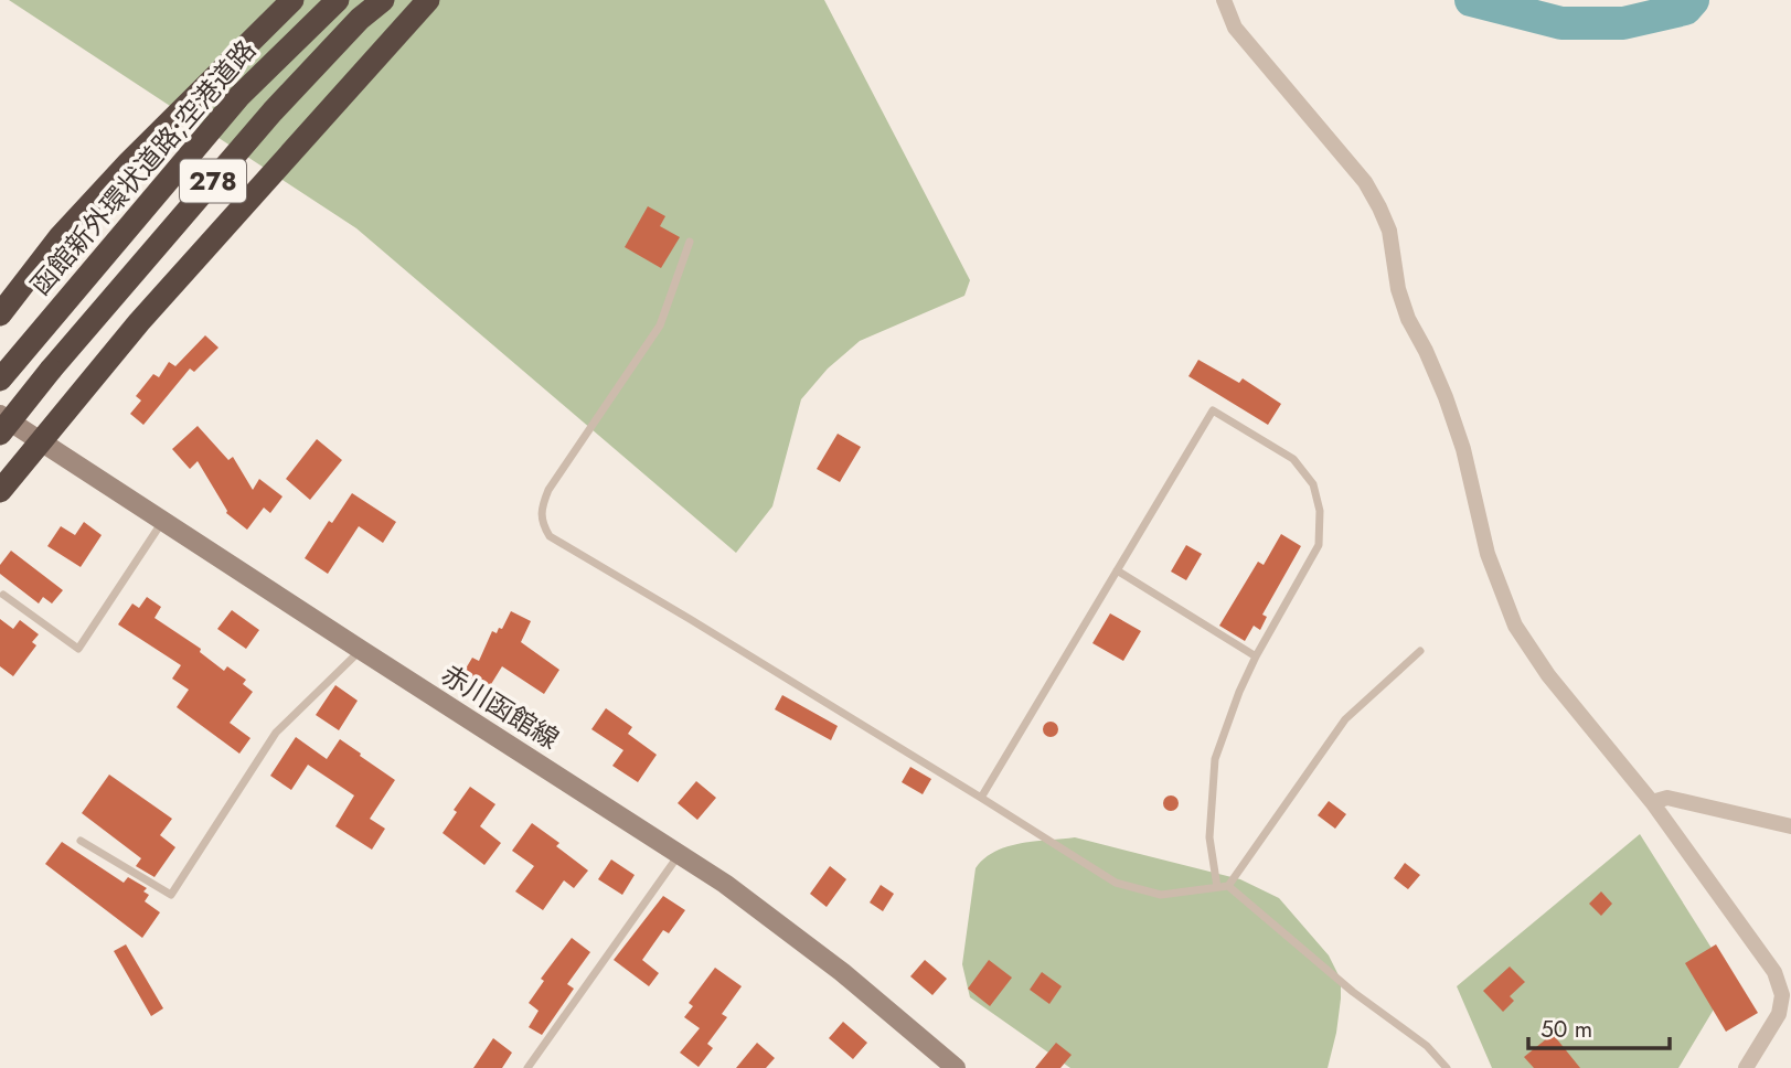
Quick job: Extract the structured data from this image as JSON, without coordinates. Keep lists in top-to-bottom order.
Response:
{
  "streets": {
    "highway": ["函館新外環状道路;空港道路", "278"],
    "main road": ["赤川函館線"]
  },
  "scale_bar": "50 m"
}
